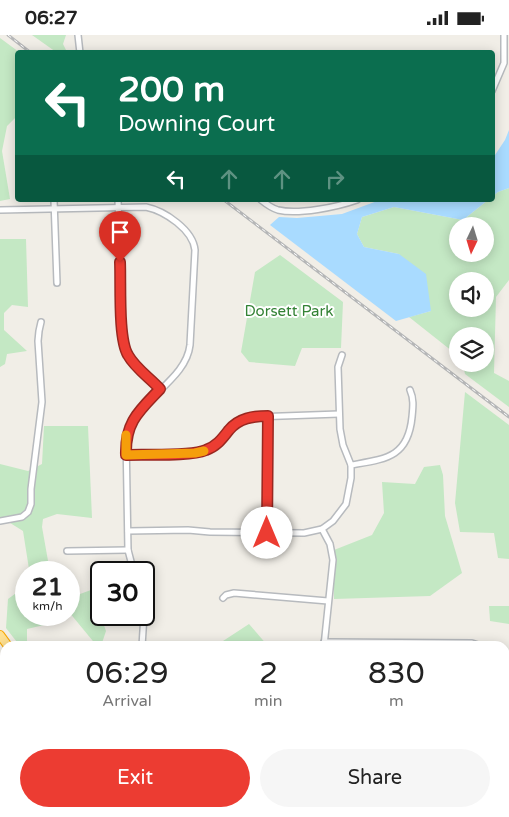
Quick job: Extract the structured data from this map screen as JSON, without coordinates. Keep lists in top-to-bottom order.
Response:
{
  "parks": ["Dorsett Park"],
  "north": "bottom",
  "page": {
    "status": "06:27",
    "turn": ["200 m", "Downing Court"],
    "speed": "21 km/h",
    "limit": "30",
    "eta": [
      "06:29",
      "Arrival",
      "2",
      "min",
      "830",
      "m"
    ],
    "buttons": ["Exit", "Share"]
  }
}
